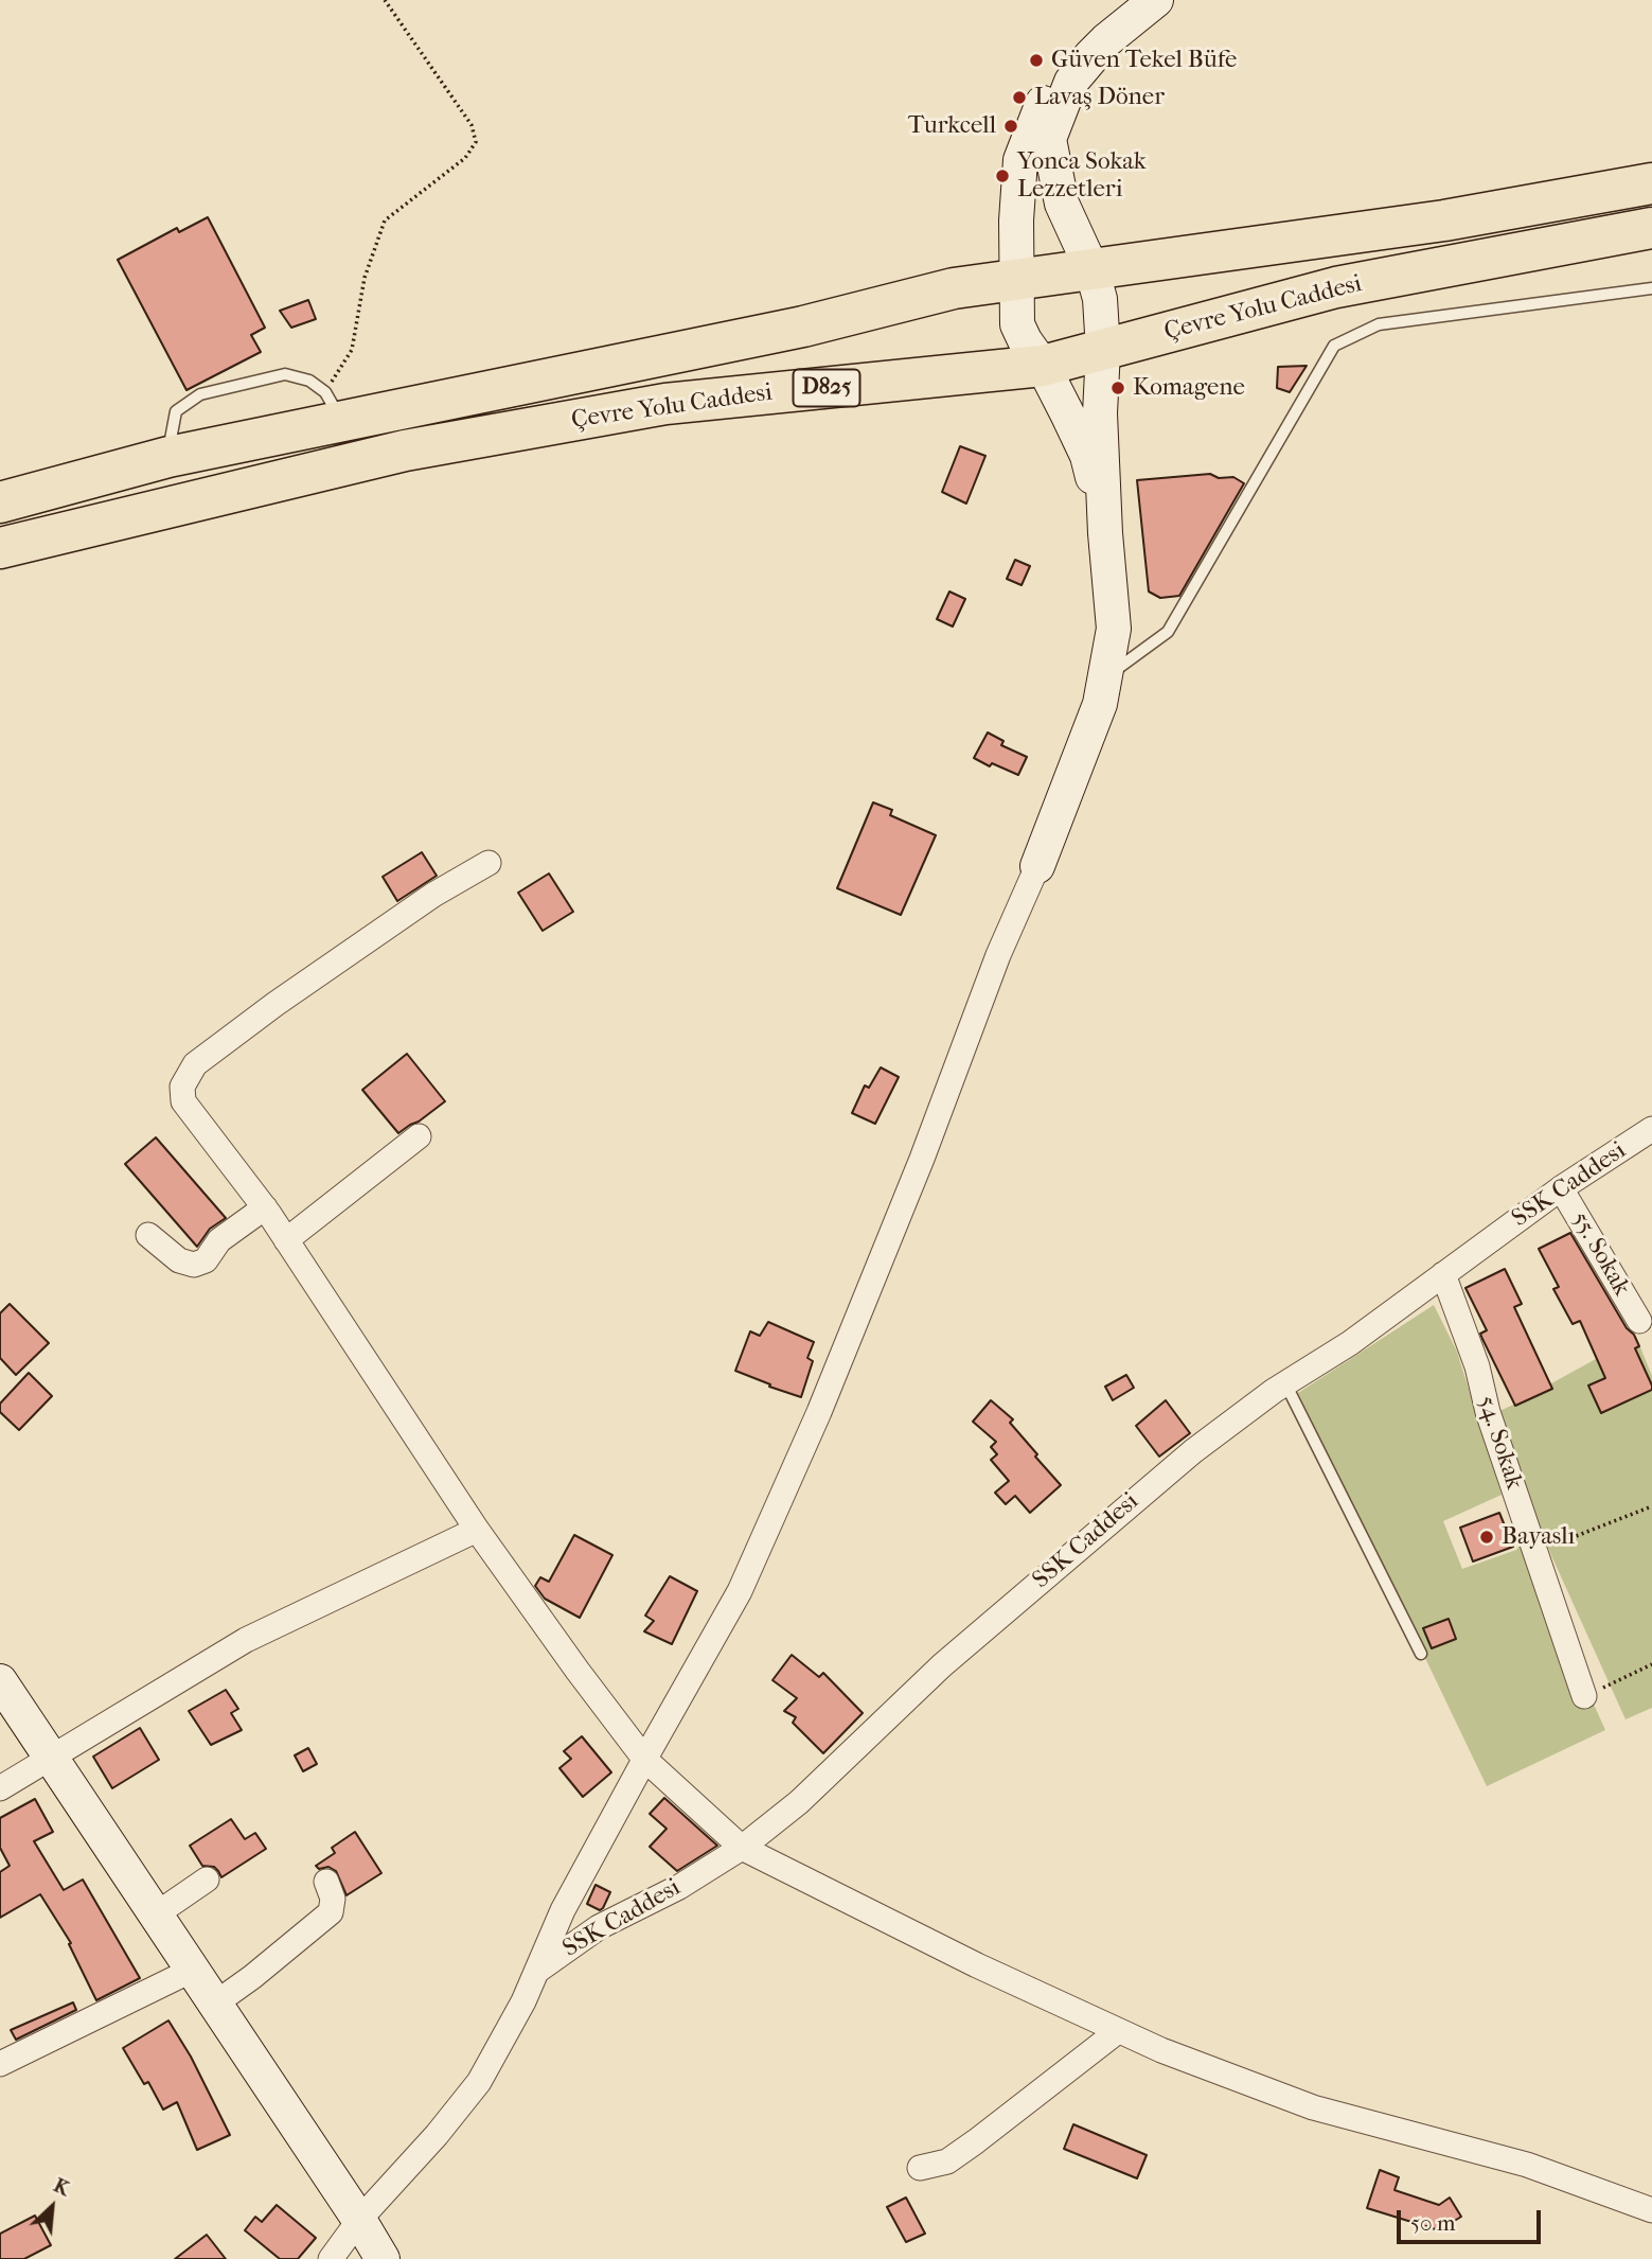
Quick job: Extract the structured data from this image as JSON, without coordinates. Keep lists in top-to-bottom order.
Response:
{
  "streets": {
    "highway": ["Çevre Yolu Caddesi", "D825"],
    "street": ["SSK Caddesi", "55. Sokak", "54. Sokak"]
  },
  "crossings": [
    ["SSK Caddesi", "55. Sokak"],
    ["SSK Caddesi", "54. Sokak"]
  ],
  "places": [
    "Güven Tekel Büfe",
    "Lavaş Döner",
    "Turkcell",
    "Yonca Sokak Lezzetleri",
    "Komagene",
    "Bayaslı"
  ],
  "scale_bar": "50 m",
  "north": "top right"
}
